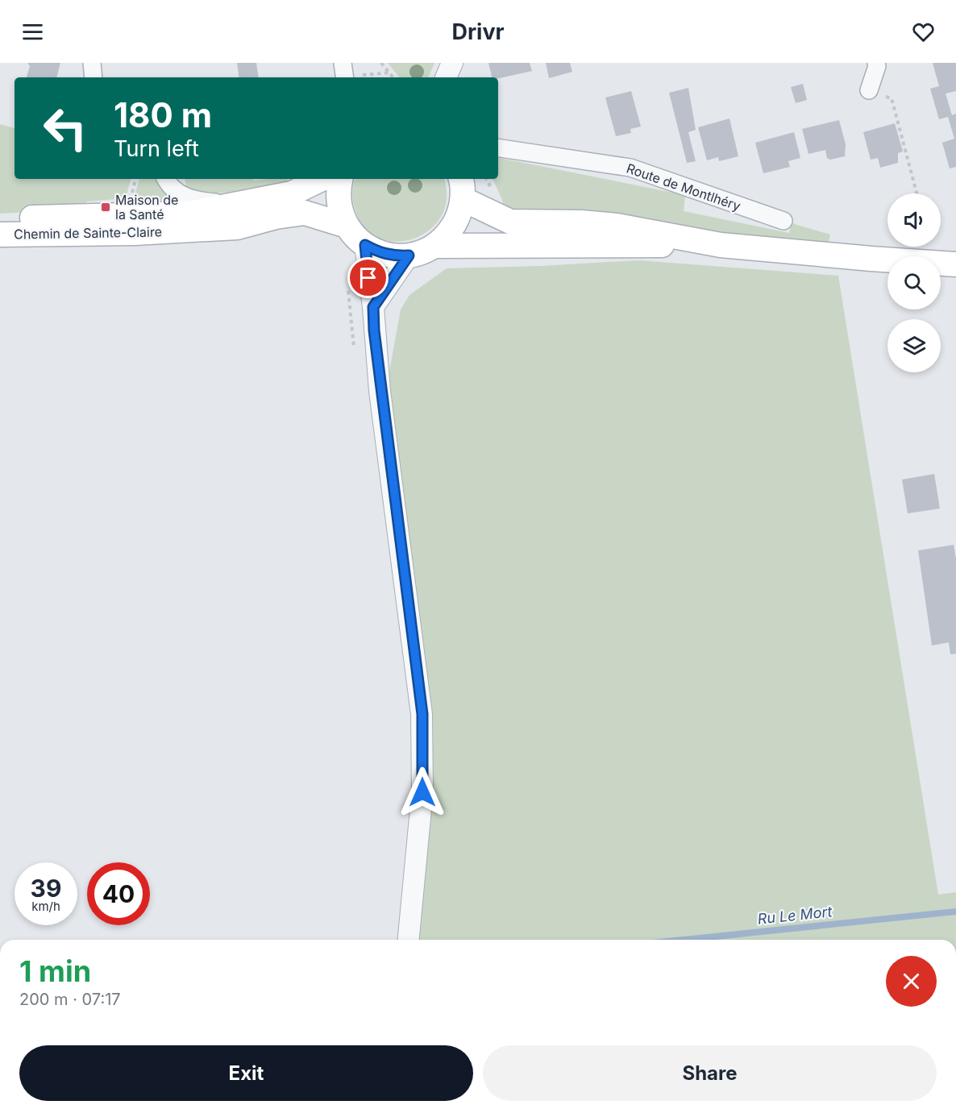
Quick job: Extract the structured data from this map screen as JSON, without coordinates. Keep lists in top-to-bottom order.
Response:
{
  "streets": {
    "main road": ["Chemin de Sainte-Claire"],
    "street": ["Route de Montlhéry"]
  },
  "water": ["Ru Le Mort"],
  "places": {
    "transit": ["Maison de la Santé"]
  },
  "page": {
    "header": "Drivr",
    "turn": ["180 m", "Turn left"],
    "speed": "39 km/h",
    "limit": "40",
    "heading": ["1 min", "200 m · 07:17"],
    "buttons": ["Exit", "Share"]
  }
}
